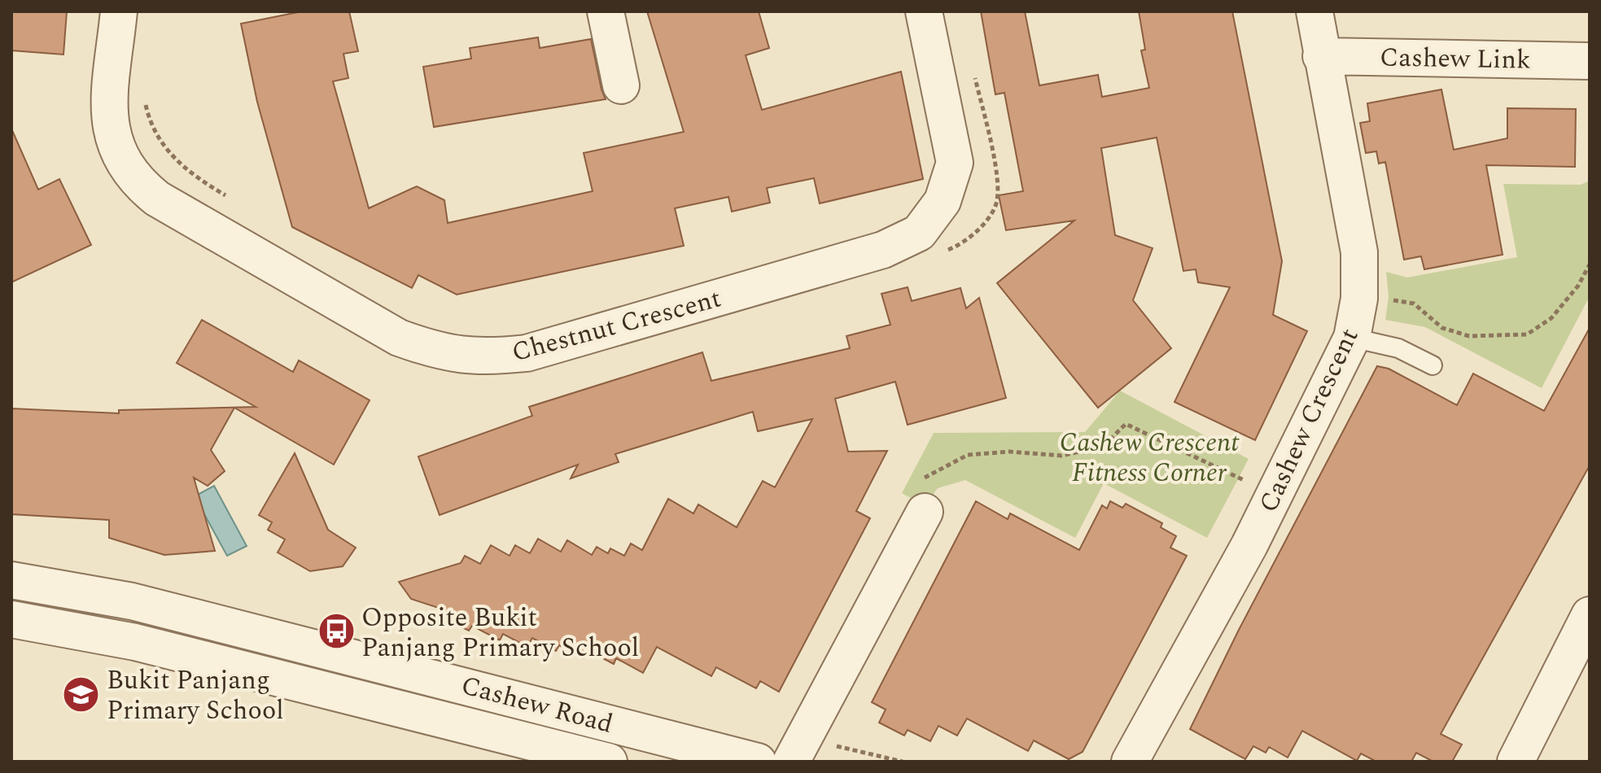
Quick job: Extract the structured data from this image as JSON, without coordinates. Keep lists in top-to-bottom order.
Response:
{
  "streets": {
    "street": [
      "Cashew Link",
      "Chestnut Crescent",
      "Cashew Crescent",
      "Cashew Road"
    ]
  },
  "crossings": [
    ["Cashew Link", "Cashew Crescent"]
  ],
  "parks": ["Cashew Crescent Fitness Corner"],
  "places": {
    "bus stop": ["Opposite Bukit Panjang Primary School"],
    "school or university": ["Bukit Panjang Primary School"]
  }
}
